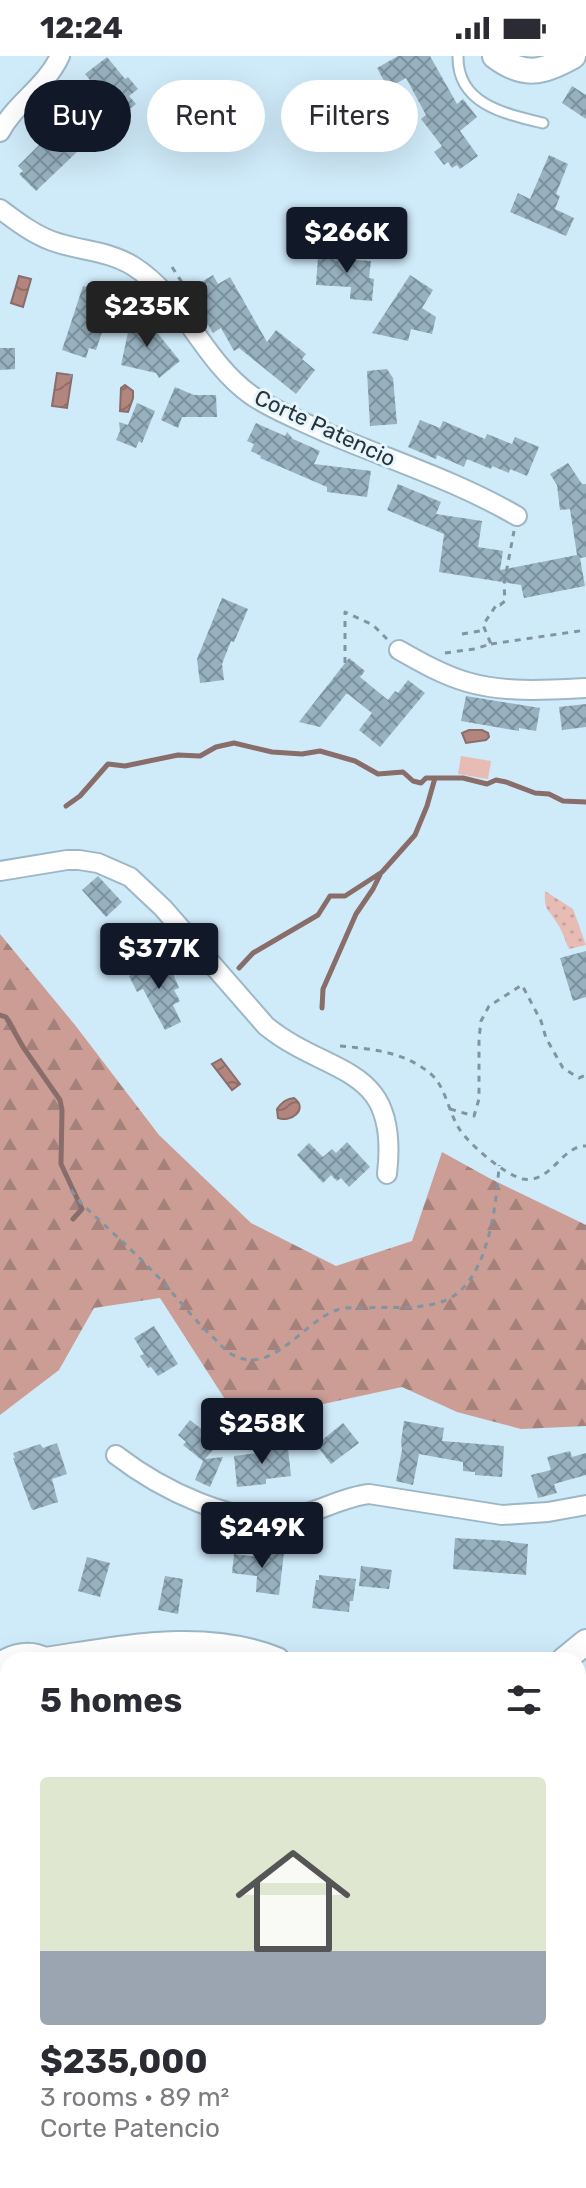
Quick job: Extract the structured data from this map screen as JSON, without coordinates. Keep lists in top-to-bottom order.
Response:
{
  "streets": {
    "street": ["Corte Patencio"]
  },
  "page": {
    "status": "12:24",
    "chip": ["Buy", "Rent", "Filters"],
    "price": [
      "$266K",
      "$235K",
      "$377K",
      "$258K",
      "$249K"
    ],
    "heading": "5 homes",
    "list": [
      {
        "name": "$235,000",
        "note": "3 rooms · 89 m² · Corte Patencio"
      }
    ]
  }
}
